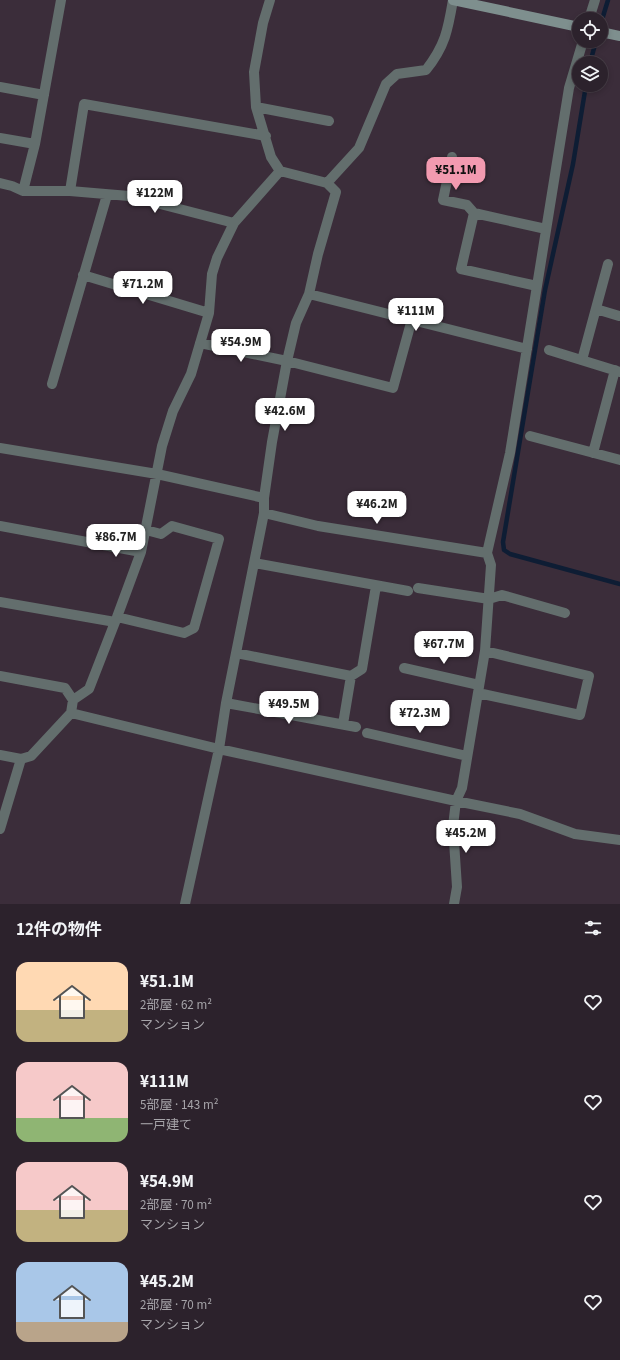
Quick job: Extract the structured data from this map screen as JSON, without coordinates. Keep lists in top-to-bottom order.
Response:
{
  "page": {
    "price": [
      "¥51.1M",
      "¥122M",
      "¥71.2M",
      "¥111M",
      "¥54.9M",
      "¥42.6M",
      "¥46.2M",
      "¥86.7M",
      "¥67.7M",
      "¥49.5M",
      "¥72.3M",
      "¥45.2M"
    ],
    "heading": "12件の物件",
    "list": [
      {
        "name": "¥51.1M",
        "note": "2部屋 · 62 m² · マンション"
      },
      {
        "name": "¥111M",
        "note": "5部屋 · 143 m² · 一戸建て"
      },
      {
        "name": "¥54.9M",
        "note": "2部屋 · 70 m² · マンション"
      },
      {
        "name": "¥45.2M",
        "note": "2部屋 · 70 m² · マンション"
      }
    ]
  }
}
